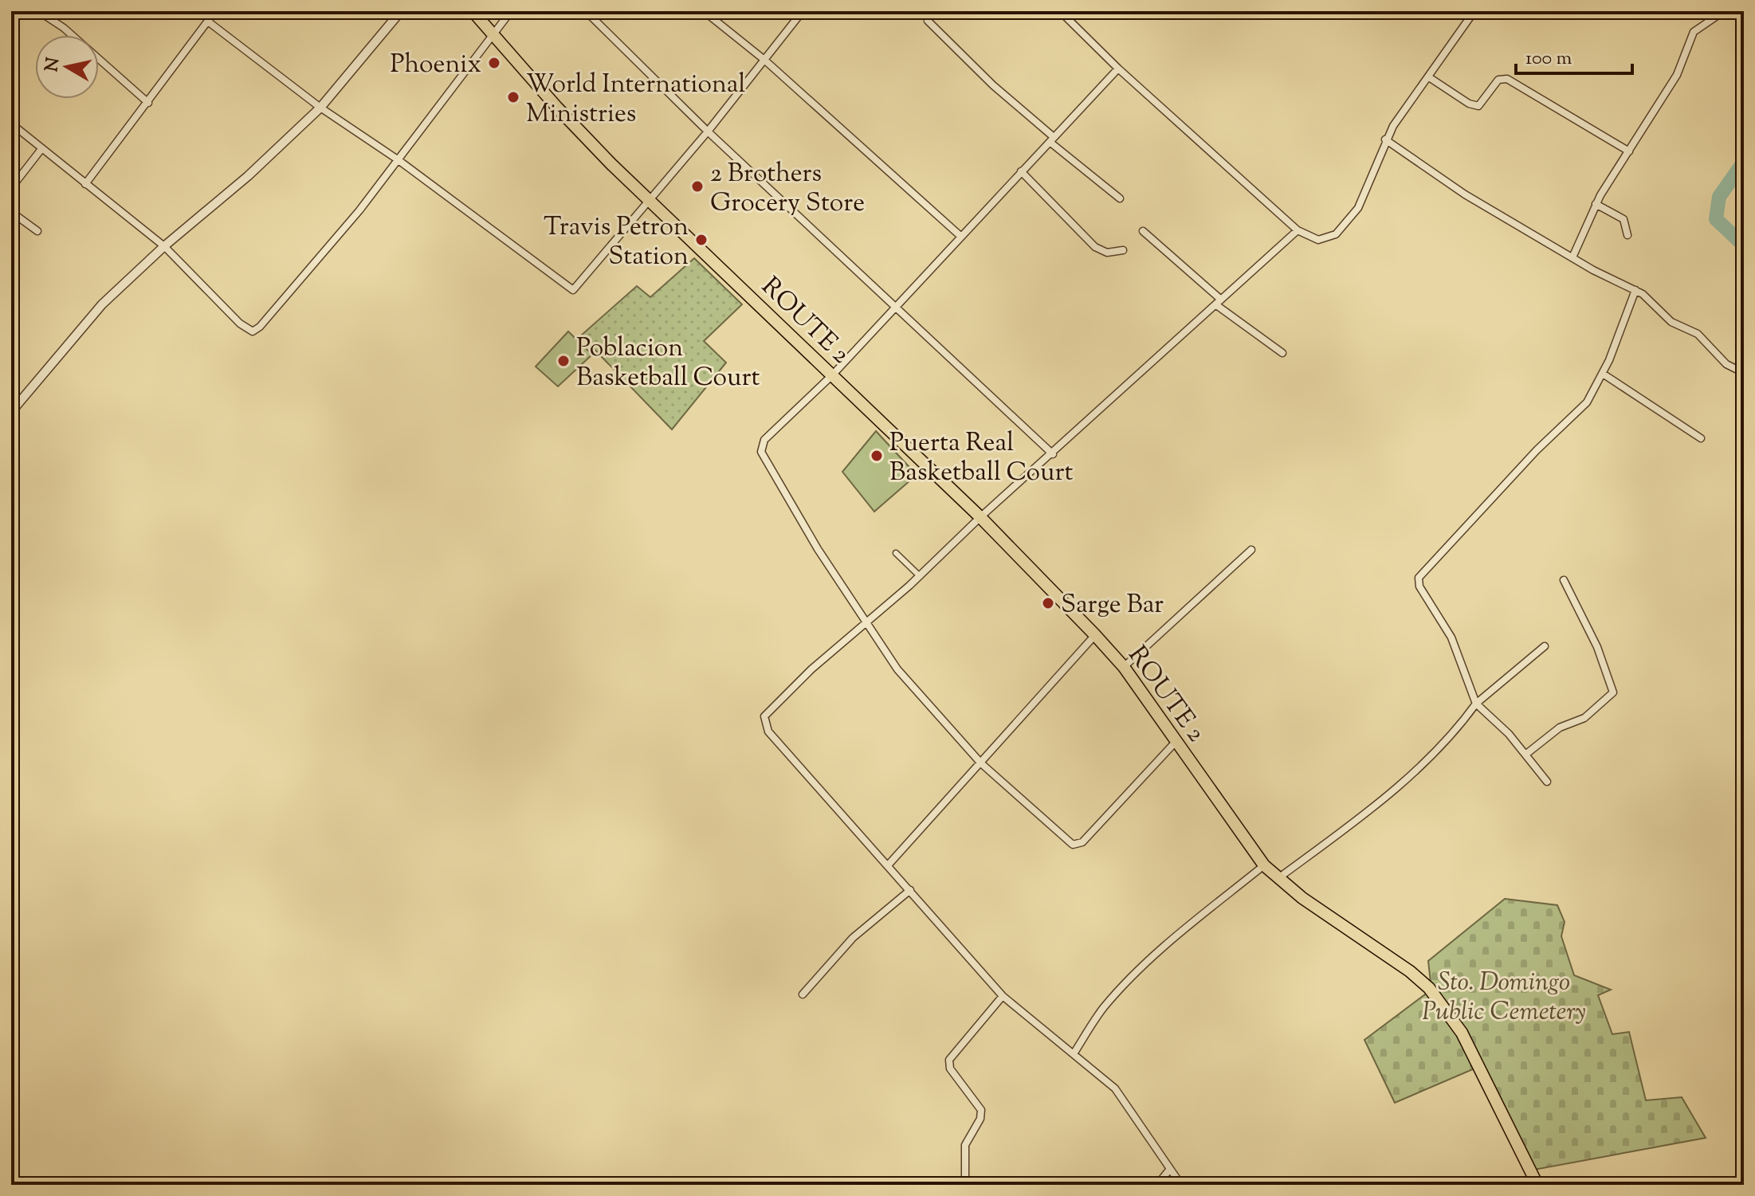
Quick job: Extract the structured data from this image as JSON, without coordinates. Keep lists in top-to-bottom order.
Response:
{
  "streets": {
    "highway": ["ROUTE 2"]
  },
  "parks": ["Sto. Domingo Public Cemetery"],
  "places": [
    "Phoenix",
    "World International Ministries",
    "2 Brothers Grocery Store",
    "Travis Petron Station",
    "Poblacion Basketball Court",
    "Puerta Real Basketball Court",
    "Sarge Bar"
  ],
  "scale_bar": "100 m",
  "north": "left"
}
